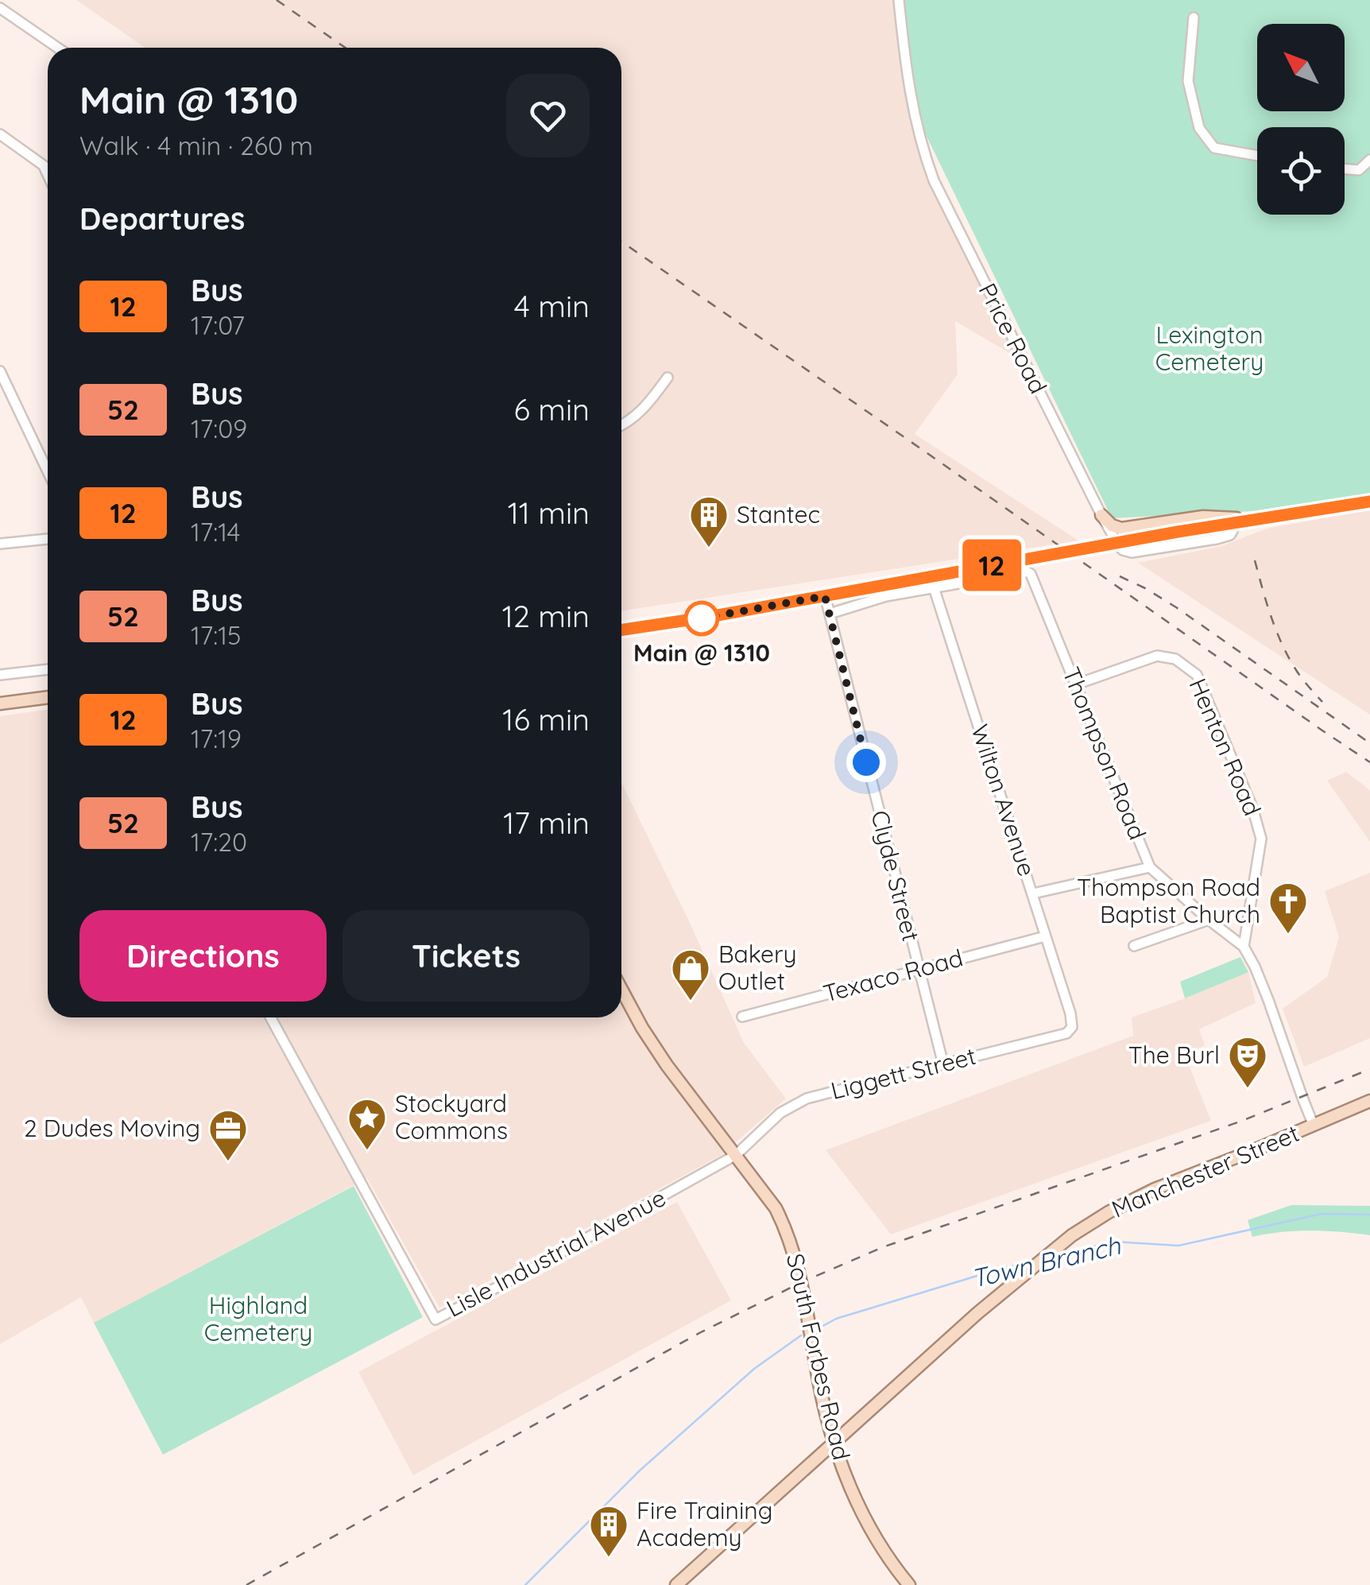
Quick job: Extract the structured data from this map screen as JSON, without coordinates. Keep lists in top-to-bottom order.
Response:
{
  "streets": {
    "main road": ["Manchester Street", "South Forbes Road"],
    "street": [
      "Price Road",
      "Henton Road",
      "Thompson Road",
      "Wilton Avenue",
      "Clyde Street",
      "Texaco Road",
      "Liggett Street",
      "Lisle Industrial Avenue"
    ]
  },
  "crossings": [
    ["Henton Road", "Thompson Road"],
    ["Thompson Road", "Wilton Avenue"],
    ["Thompson Road", "Manchester Street"],
    ["Wilton Avenue", "Texaco Road"],
    ["Wilton Avenue", "Liggett Street"],
    ["Clyde Street", "Texaco Road"],
    ["Clyde Street", "Liggett Street"],
    ["Liggett Street", "Lisle Industrial Avenue"],
    ["Liggett Street", "South Forbes Road"],
    ["Manchester Street", "South Forbes Road"],
    ["Lisle Industrial Avenue", "South Forbes Road"]
  ],
  "water": ["Town Branch"],
  "parks": ["Lexington Cemetery", "Highland Cemetery"],
  "places": {
    "building": ["Stantec", "Fire Training Academy"],
    "other": ["Main @ 1310"],
    "church": ["Thompson Road Baptist Church"],
    "shop": ["Bakery Outlet"],
    "theatre": ["The Burl"],
    "place": ["Stockyard Commons"],
    "office": ["2 Dudes Moving"]
  },
  "lines": ["bus line 12"],
  "north": "top left",
  "page": {
    "on_map": "12",
    "heading": [
      ["Main @ 1310", "Walk · 4 min · 260 m"],
      "Departures"
    ],
    "list": [
      {
        "mark": "12",
        "name": "Bus",
        "note": "17:07",
        "value": "4 min"
      },
      {
        "mark": "52",
        "name": "Bus",
        "note": "17:09",
        "value": "6 min"
      },
      {
        "mark": "12",
        "name": "Bus",
        "note": "17:14",
        "value": "11 min"
      },
      {
        "mark": "52",
        "name": "Bus",
        "note": "17:15",
        "value": "12 min"
      },
      {
        "mark": "12",
        "name": "Bus",
        "note": "17:19",
        "value": "16 min"
      },
      {
        "mark": "52",
        "name": "Bus",
        "note": "17:20",
        "value": "17 min"
      }
    ],
    "buttons": ["Directions", "Tickets"]
  }
}
